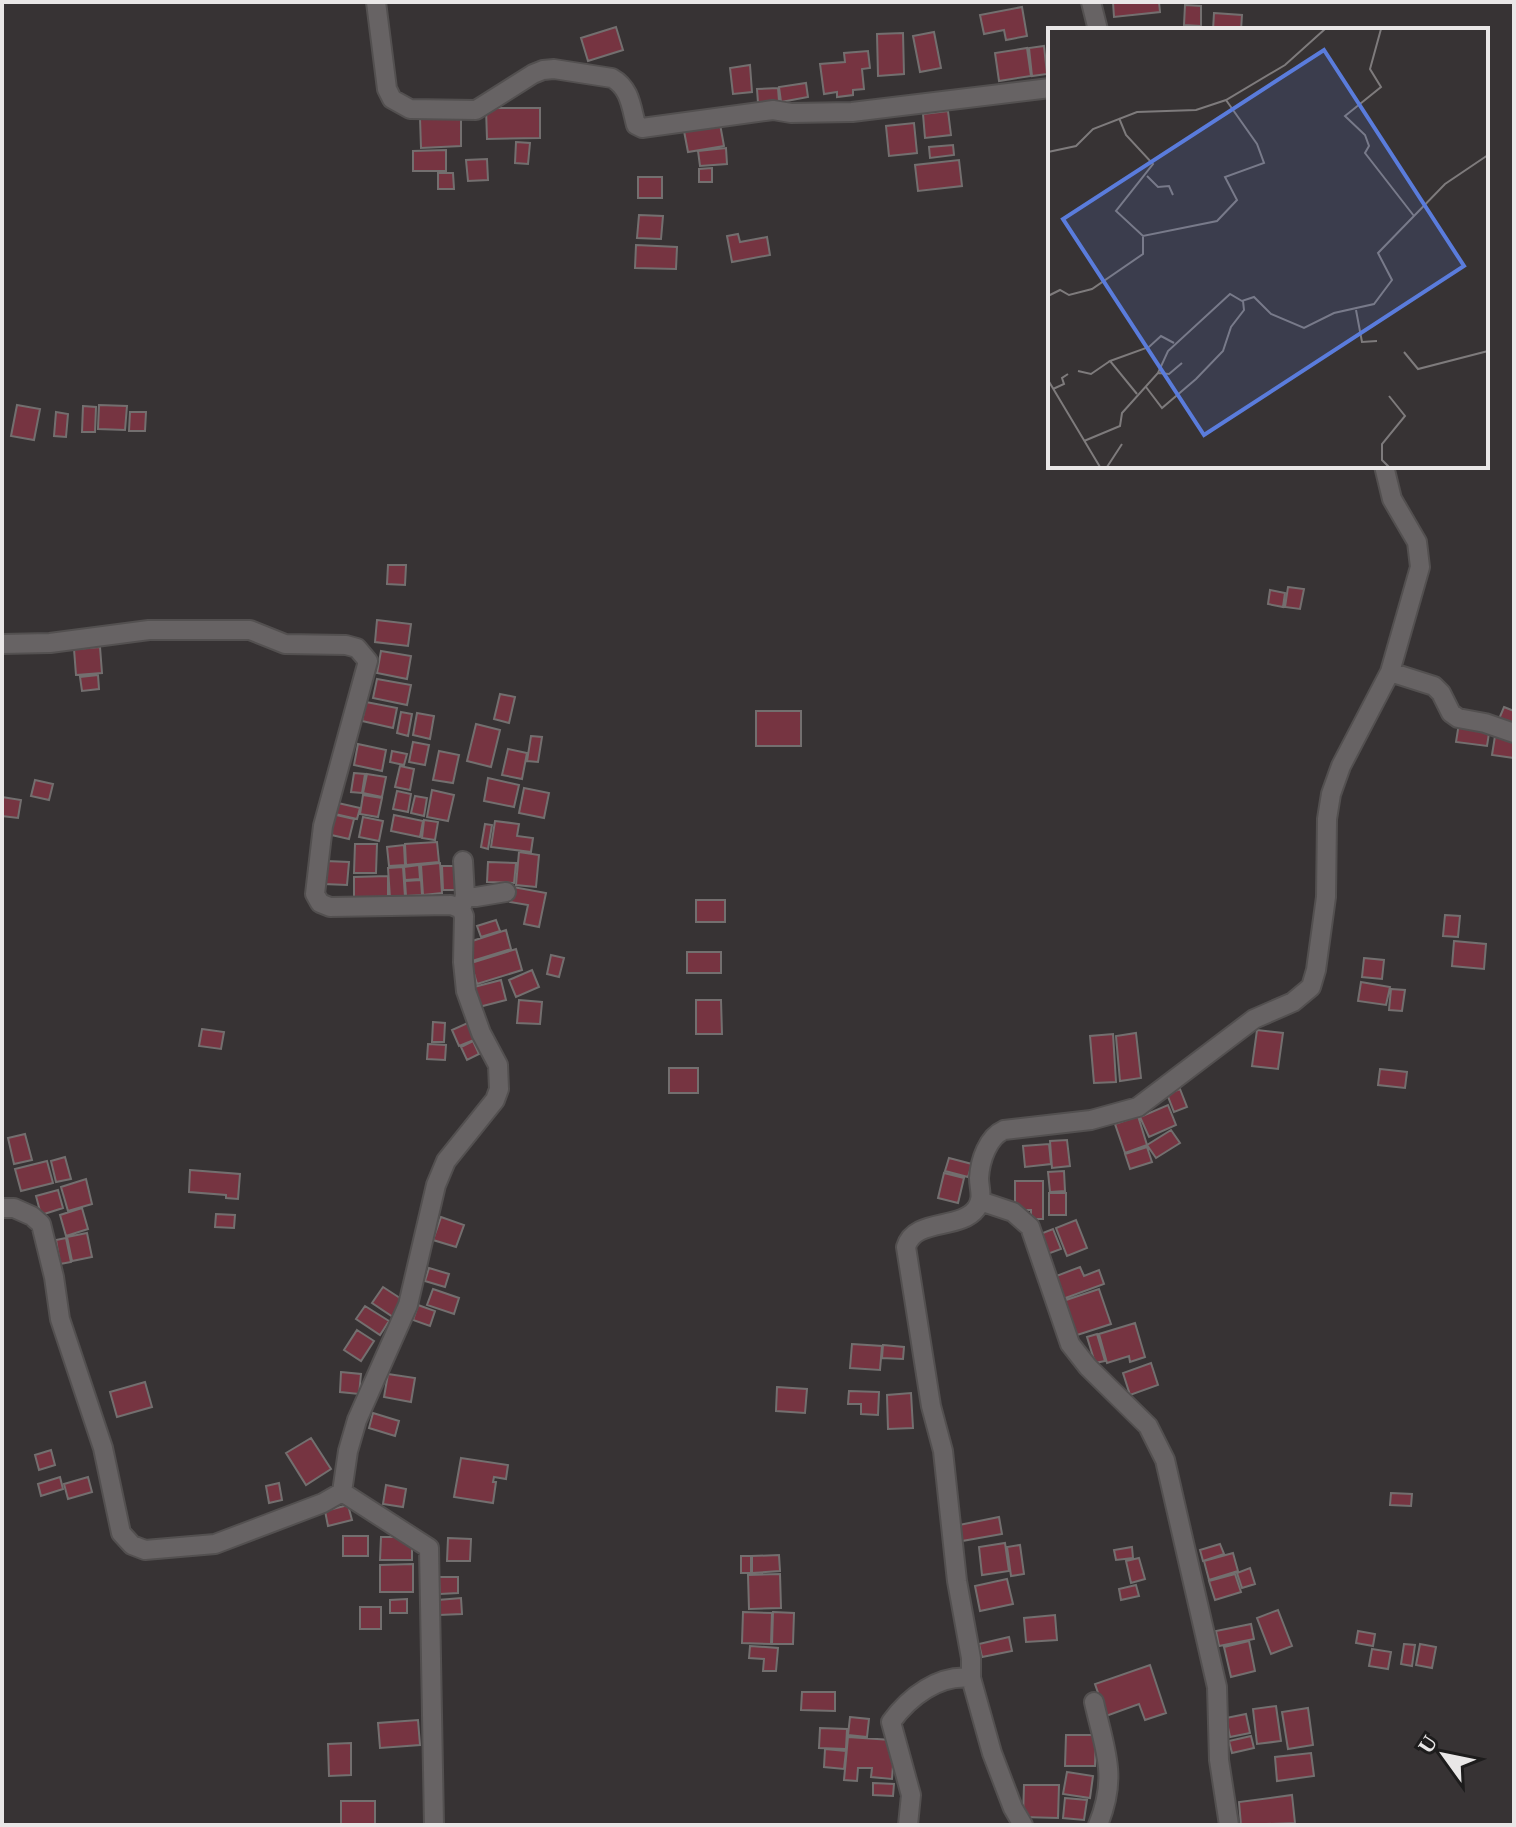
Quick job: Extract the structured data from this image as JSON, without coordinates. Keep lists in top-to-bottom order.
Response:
{
  "north": "top left"
}
